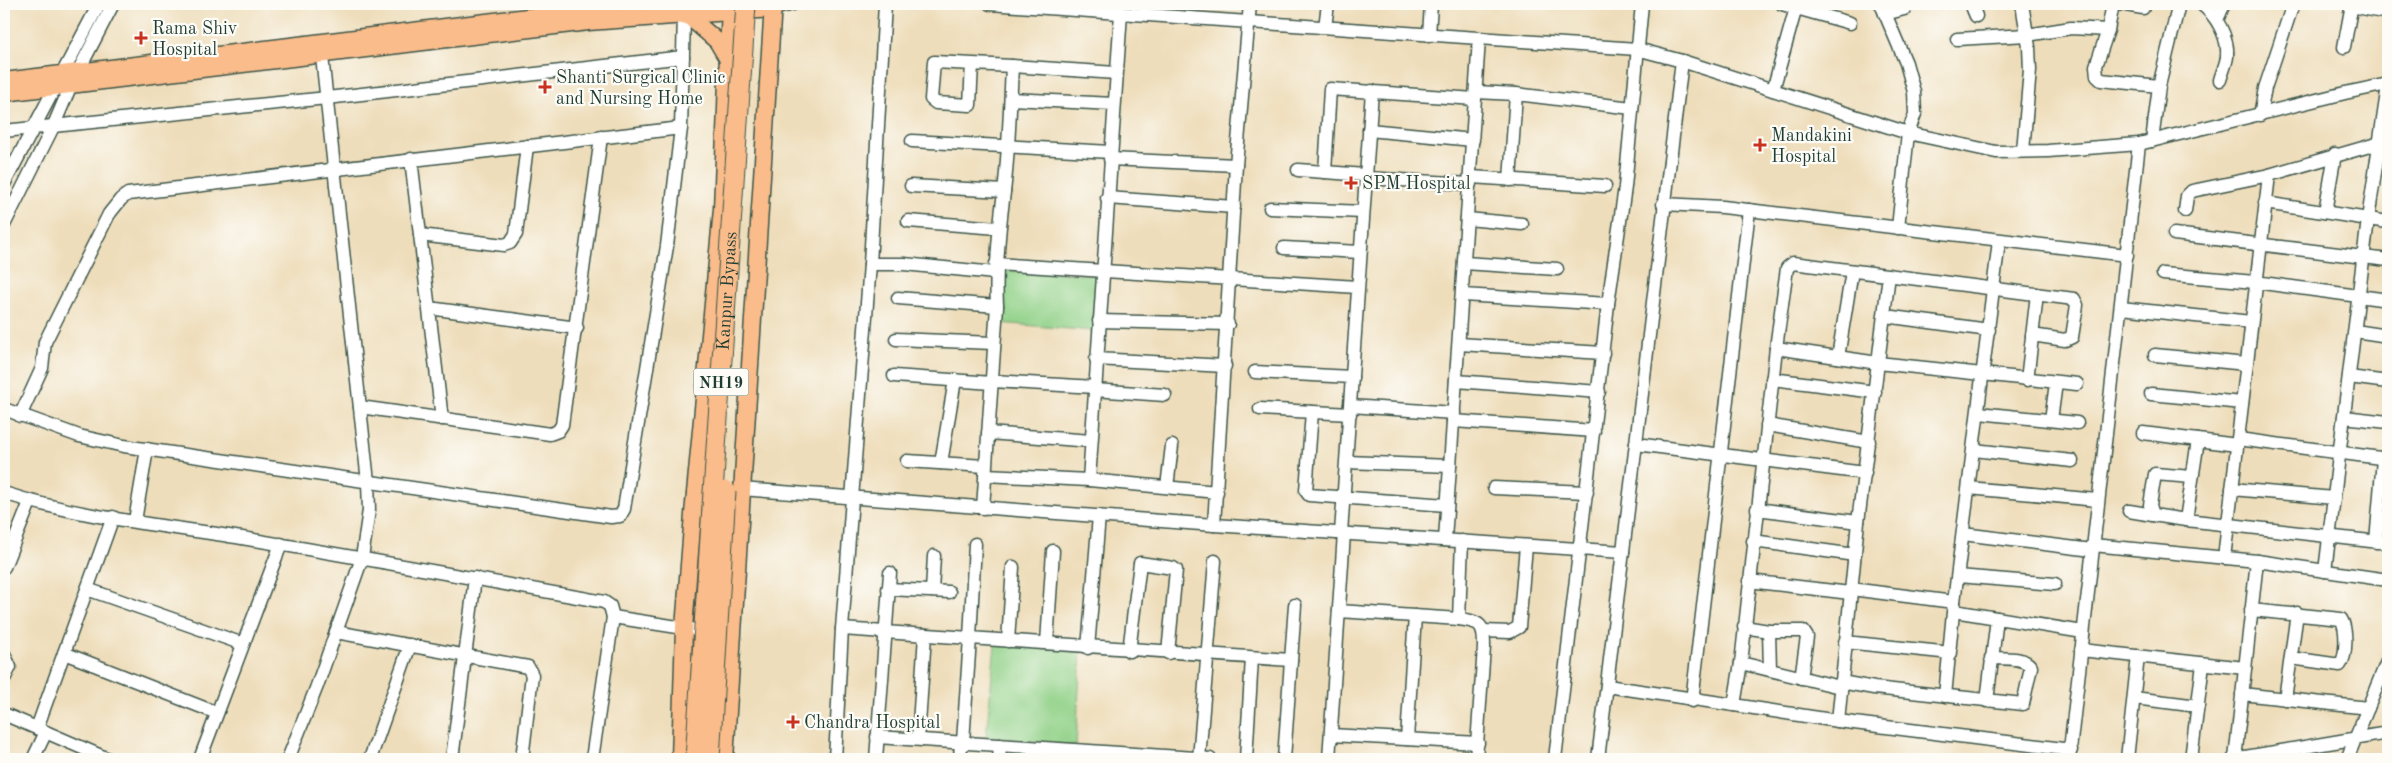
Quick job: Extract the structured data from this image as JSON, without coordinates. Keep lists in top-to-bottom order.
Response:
{
  "streets": {
    "highway": ["Kanpur Bypass", "NH19"]
  },
  "places": {
    "health": [
      "Rama Shiv Hospital",
      "Shanti Surgical Clinic and Nursing Home",
      "Mandakini Hospital",
      "SPM Hospital",
      "Chandra Hospital"
    ]
  }
}
